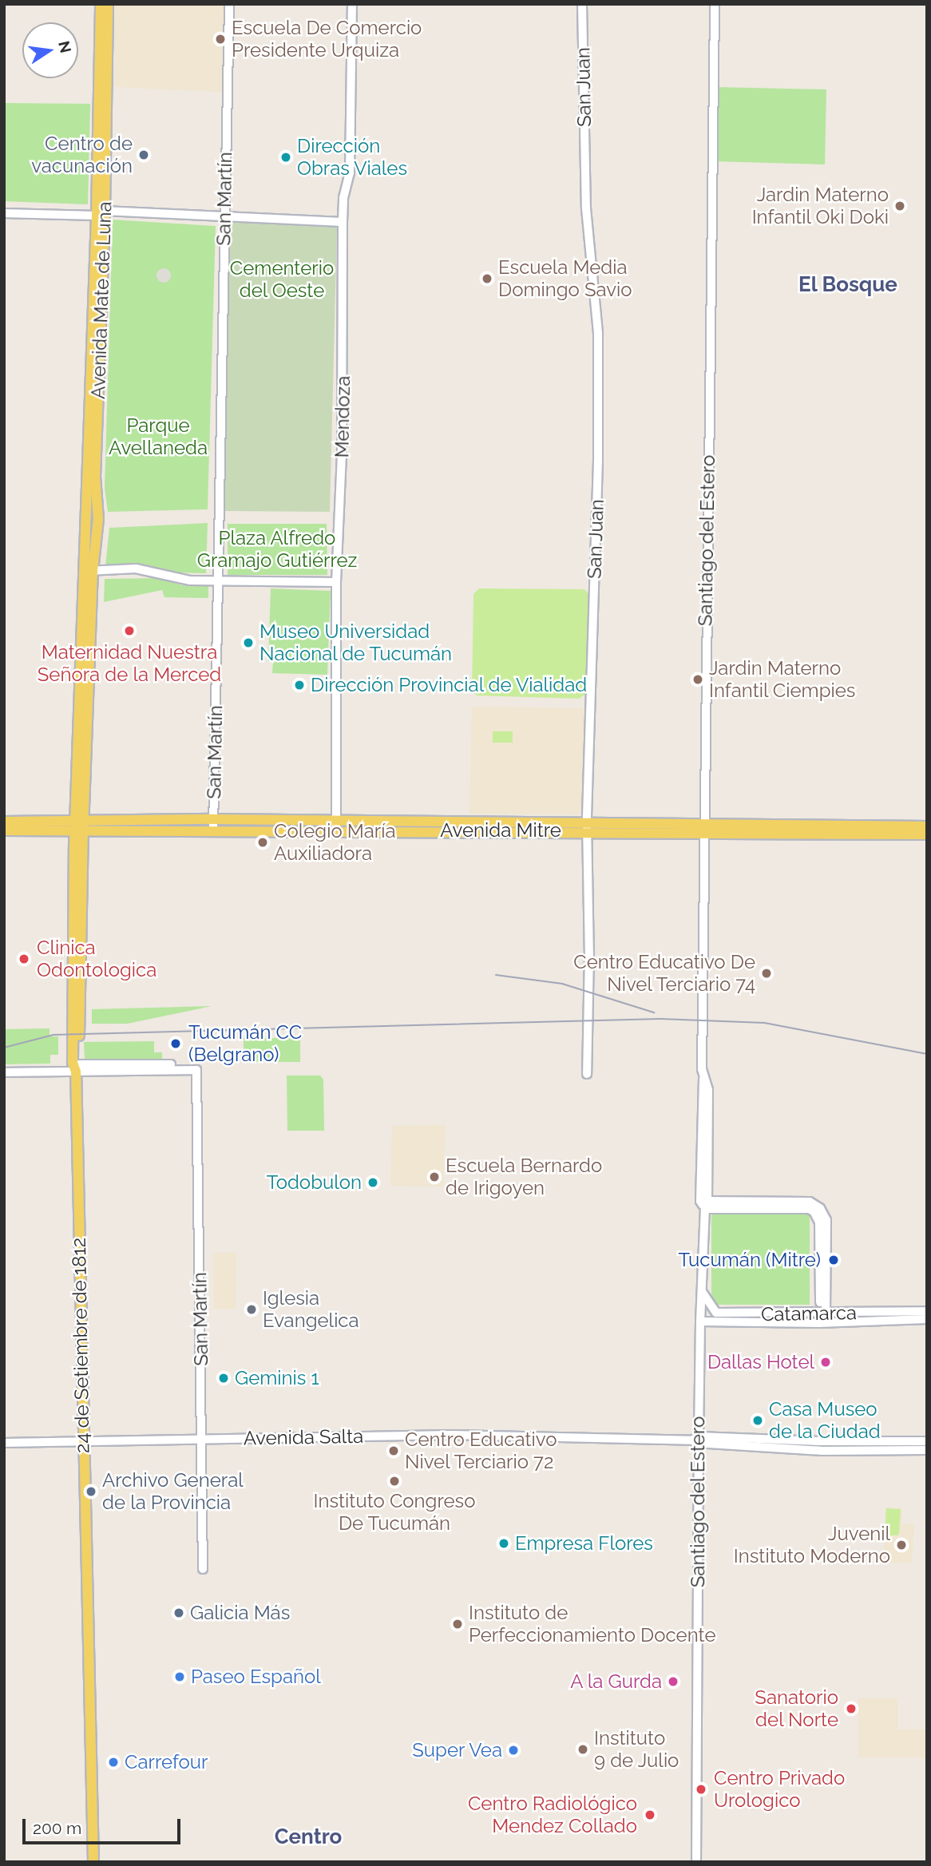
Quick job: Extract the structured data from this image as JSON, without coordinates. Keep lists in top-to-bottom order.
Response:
{
  "streets": {
    "main road": ["Avenida Mate de Luna", "Avenida Mitre", "24 de Setiembre de 1812"],
    "street": [
      "San Juan",
      "San Martín",
      "Mendoza",
      "Santiago del Estero",
      "Catamarca",
      "Avenida Salta"
    ]
  },
  "crossings": [
    ["San Juan", "Avenida Mitre"],
    ["San Martín", "Avenida Mitre"],
    ["San Martín", "24 de Setiembre de 1812"],
    ["San Martín", "Avenida Salta"],
    ["Avenida Mate de Luna", "Avenida Mitre"],
    ["Avenida Mate de Luna", "24 de Setiembre de 1812"],
    ["Mendoza", "Avenida Mitre"],
    ["Santiago del Estero", "Avenida Mitre"],
    ["Santiago del Estero", "Catamarca"],
    ["Santiago del Estero", "Avenida Salta"],
    ["Avenida Mitre", "24 de Setiembre de 1812"],
    ["24 de Setiembre de 1812", "Avenida Salta"]
  ],
  "districts": ["El Bosque", "Centro"],
  "parks": ["Cementerio del Oeste", "Parque Avellaneda", "Plaza Alfredo Gramajo Gutiérrez"],
  "places": [
    "Escuela De Comercio Presidente Urquiza",
    "Centro de vacunación",
    "Dirección Obras Viales",
    "Jardin Materno Infantil Oki Doki",
    "Escuela Media Domingo Savio",
    "Maternidad Nuestra Señora de la Merced",
    "Museo Universidad Nacional de Tucumán",
    "Jardin Materno Infantil Ciempies",
    "Dirección Provincial de Vialidad",
    "Colegio María Auxiliadora",
    "Clinica Odontologica",
    "Centro Educativo De Nivel Terciario 74",
    "Tucumán CC (Belgrano)",
    "Escuela Bernardo de Irigoyen",
    "Todobulon",
    "Tucumán (Mitre)",
    "Iglesia Evangelica",
    "Dallas Hotel",
    "Geminis 1",
    "Casa Museo de la Ciudad",
    "Centro Educativo Nivel Terciario 72",
    "Instituto Congreso De Tucumán",
    "Archivo General de la Provincia",
    "Empresa Flores",
    "Juvenil Instituto Moderno",
    "Galicia Más",
    "Instituto de Perfeccionamiento Docente",
    "Paseo Español",
    "A la Gurda",
    "Sanatorio del Norte",
    "Instituto 9 de Julio",
    "Super Vea",
    "Carrefour",
    "Centro Privado Urologico",
    "Centro Radiológico Mendez Collado"
  ],
  "scale_bar": "200 m",
  "north": "right"
}
